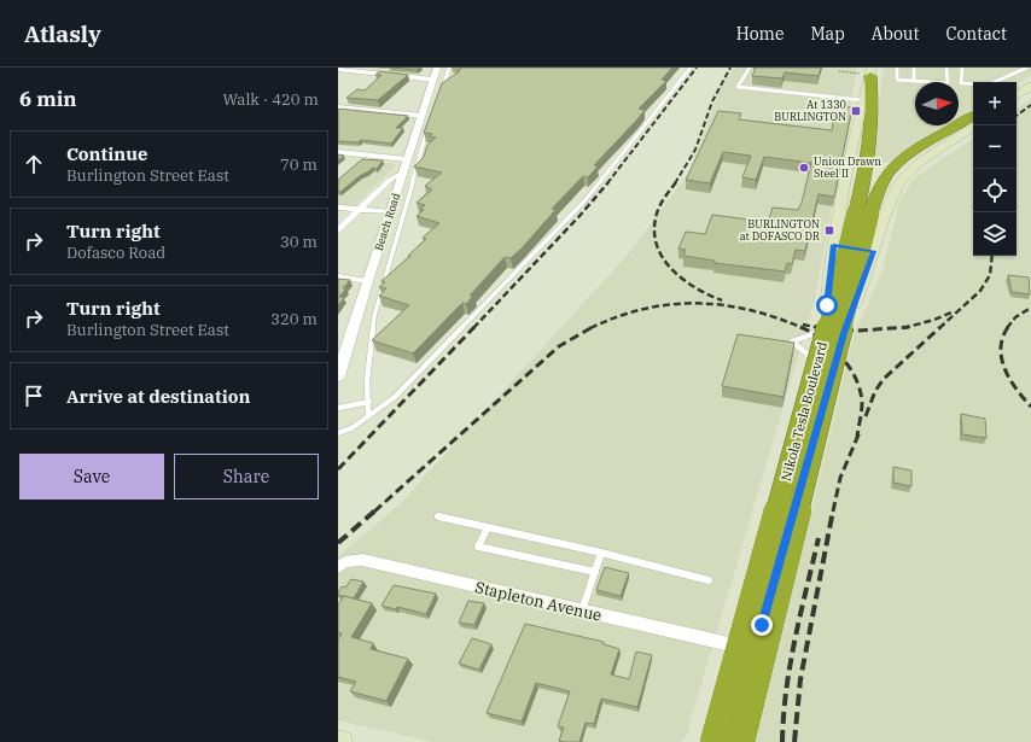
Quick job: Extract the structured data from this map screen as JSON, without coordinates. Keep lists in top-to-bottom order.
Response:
{
  "streets": {
    "highway": ["Nikola Tesla Boulevard"],
    "street": ["Beach Road", "Stapleton Avenue"]
  },
  "places": {
    "transit": ["At 1330 BURLINGTON", "BURLINGTON at DOFASCO DR"],
    "other": ["Union Drawn Steel II"]
  },
  "north": "right",
  "page": {
    "header": "Atlasly",
    "nav": [
      "Home",
      "Map",
      "About",
      "Contact"
    ],
    "heading": ["6 min", "Walk · 420 m"],
    "map_buttons": ["+", "−"],
    "list": [
      ["Continue", "Burlington Street East", "70 m"],
      ["Turn right", "Dofasco Road", "30 m"],
      ["Turn right", "Burlington Street East", "320 m"],
      "Arrive at destination"
    ],
    "buttons": ["Save", "Share"]
  }
}
